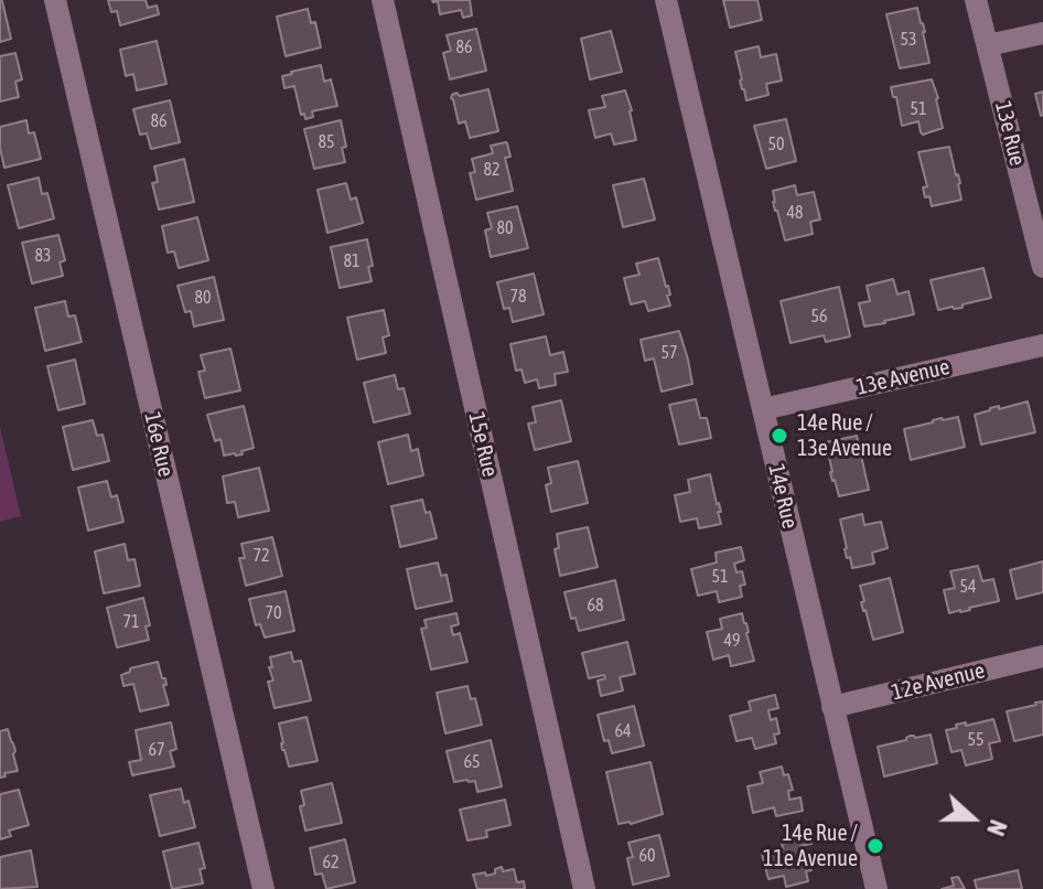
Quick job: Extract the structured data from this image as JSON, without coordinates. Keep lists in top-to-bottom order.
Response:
{
  "streets": {
    "street": [
      "13e Rue",
      "13e Avenue",
      "16e Rue",
      "15e Rue",
      "14e Rue",
      "12e Avenue"
    ]
  },
  "crossings": [
    ["13e Avenue", "14e Rue"],
    ["14e Rue", "12e Avenue"]
  ],
  "places": ["14e Rue / 13e Avenue", "14e Rue / 11e Avenue"],
  "house_numbers": [
    "53",
    "86",
    "51",
    "86",
    "85",
    "50",
    "82",
    "48",
    "80",
    "83",
    "81",
    "78",
    "80",
    "56",
    "57",
    "72",
    "51",
    "54",
    "68",
    "70",
    "71",
    "49",
    "64",
    "55",
    "67",
    "65",
    "60",
    "62"
  ],
  "north": "right"
}
